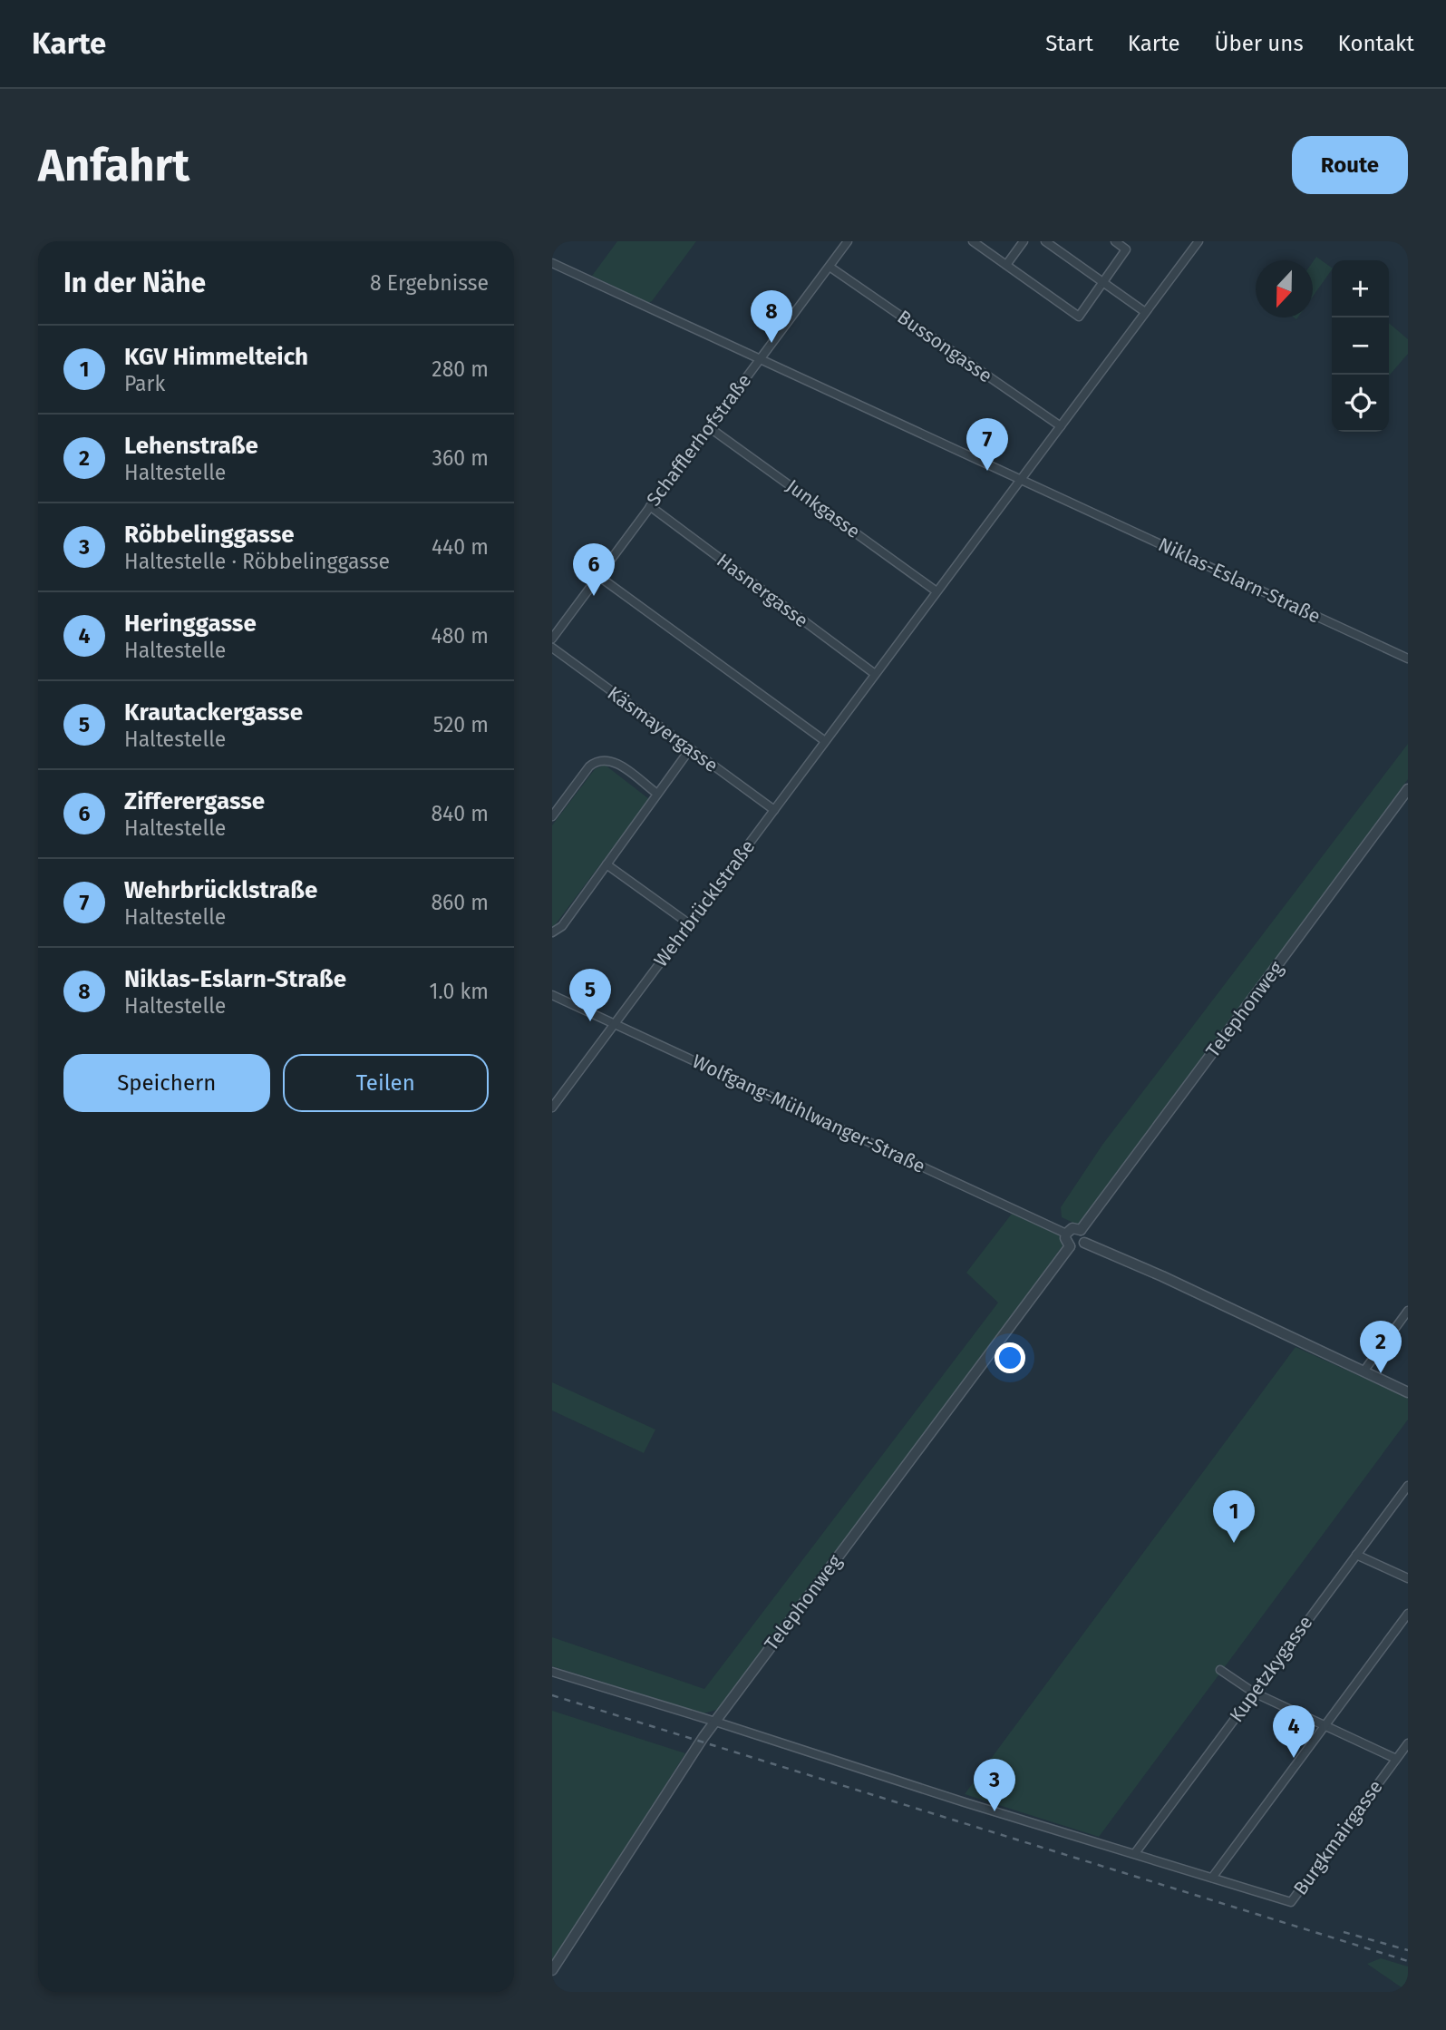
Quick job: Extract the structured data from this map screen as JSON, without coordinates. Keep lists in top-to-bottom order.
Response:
{
  "streets": {
    "street": [
      "Bussongasse",
      "Schafflerhofstraße",
      "Junkgasse",
      "Niklas-Eslarn-Straße",
      "Hasnergasse",
      "Käsmayergasse",
      "Wehrbrücklstraße",
      "Telephonweg",
      "Wolfgang-Mühlwanger-Straße",
      "Kupetzkygasse",
      "Burgkmairgasse"
    ]
  },
  "crossings": [
    ["Bussongasse", "Schafflerhofstraße"],
    ["Bussongasse", "Wehrbrücklstraße"],
    ["Schafflerhofstraße", "Junkgasse"],
    ["Schafflerhofstraße", "Niklas-Eslarn-Straße"],
    ["Schafflerhofstraße", "Hasnergasse"],
    ["Junkgasse", "Wehrbrücklstraße"],
    ["Niklas-Eslarn-Straße", "Wehrbrücklstraße"],
    ["Hasnergasse", "Wehrbrücklstraße"],
    ["Käsmayergasse", "Wehrbrücklstraße"],
    ["Wehrbrücklstraße", "Wolfgang-Mühlwanger-Straße"],
    ["Telephonweg", "Wolfgang-Mühlwanger-Straße"]
  ],
  "north": "bottom",
  "page": {
    "header": "Karte",
    "nav": [
      "Start",
      "Karte",
      "Über uns",
      "Kontakt"
    ],
    "buttons": [
      "Route",
      ["Speichern", "Teilen"]
    ],
    "title": "Anfahrt",
    "heading": ["In der Nähe", "8 Ergebnisse"],
    "map_buttons": ["+", "−"],
    "pins": [
      "8",
      "7",
      "6",
      "5",
      "2",
      "1",
      "4",
      "3"
    ],
    "list": [
      {
        "mark": "1",
        "name": "KGV Himmelteich",
        "note": "Park",
        "value": "280 m"
      },
      {
        "mark": "2",
        "name": "Lehenstraße",
        "note": "Haltestelle",
        "value": "360 m"
      },
      {
        "mark": "3",
        "name": "Röbbelinggasse",
        "note": "Haltestelle · Röbbelinggasse",
        "value": "440 m"
      },
      {
        "mark": "4",
        "name": "Heringgasse",
        "note": "Haltestelle",
        "value": "480 m"
      },
      {
        "mark": "5",
        "name": "Krautackergasse",
        "note": "Haltestelle",
        "value": "520 m"
      },
      {
        "mark": "6",
        "name": "Zifferergasse",
        "note": "Haltestelle",
        "value": "840 m"
      },
      {
        "mark": "7",
        "name": "Wehrbrücklstraße",
        "note": "Haltestelle",
        "value": "860 m"
      },
      {
        "mark": "8",
        "name": "Niklas-Eslarn-Straße",
        "note": "Haltestelle",
        "value": "1.0 km"
      }
    ]
  }
}
